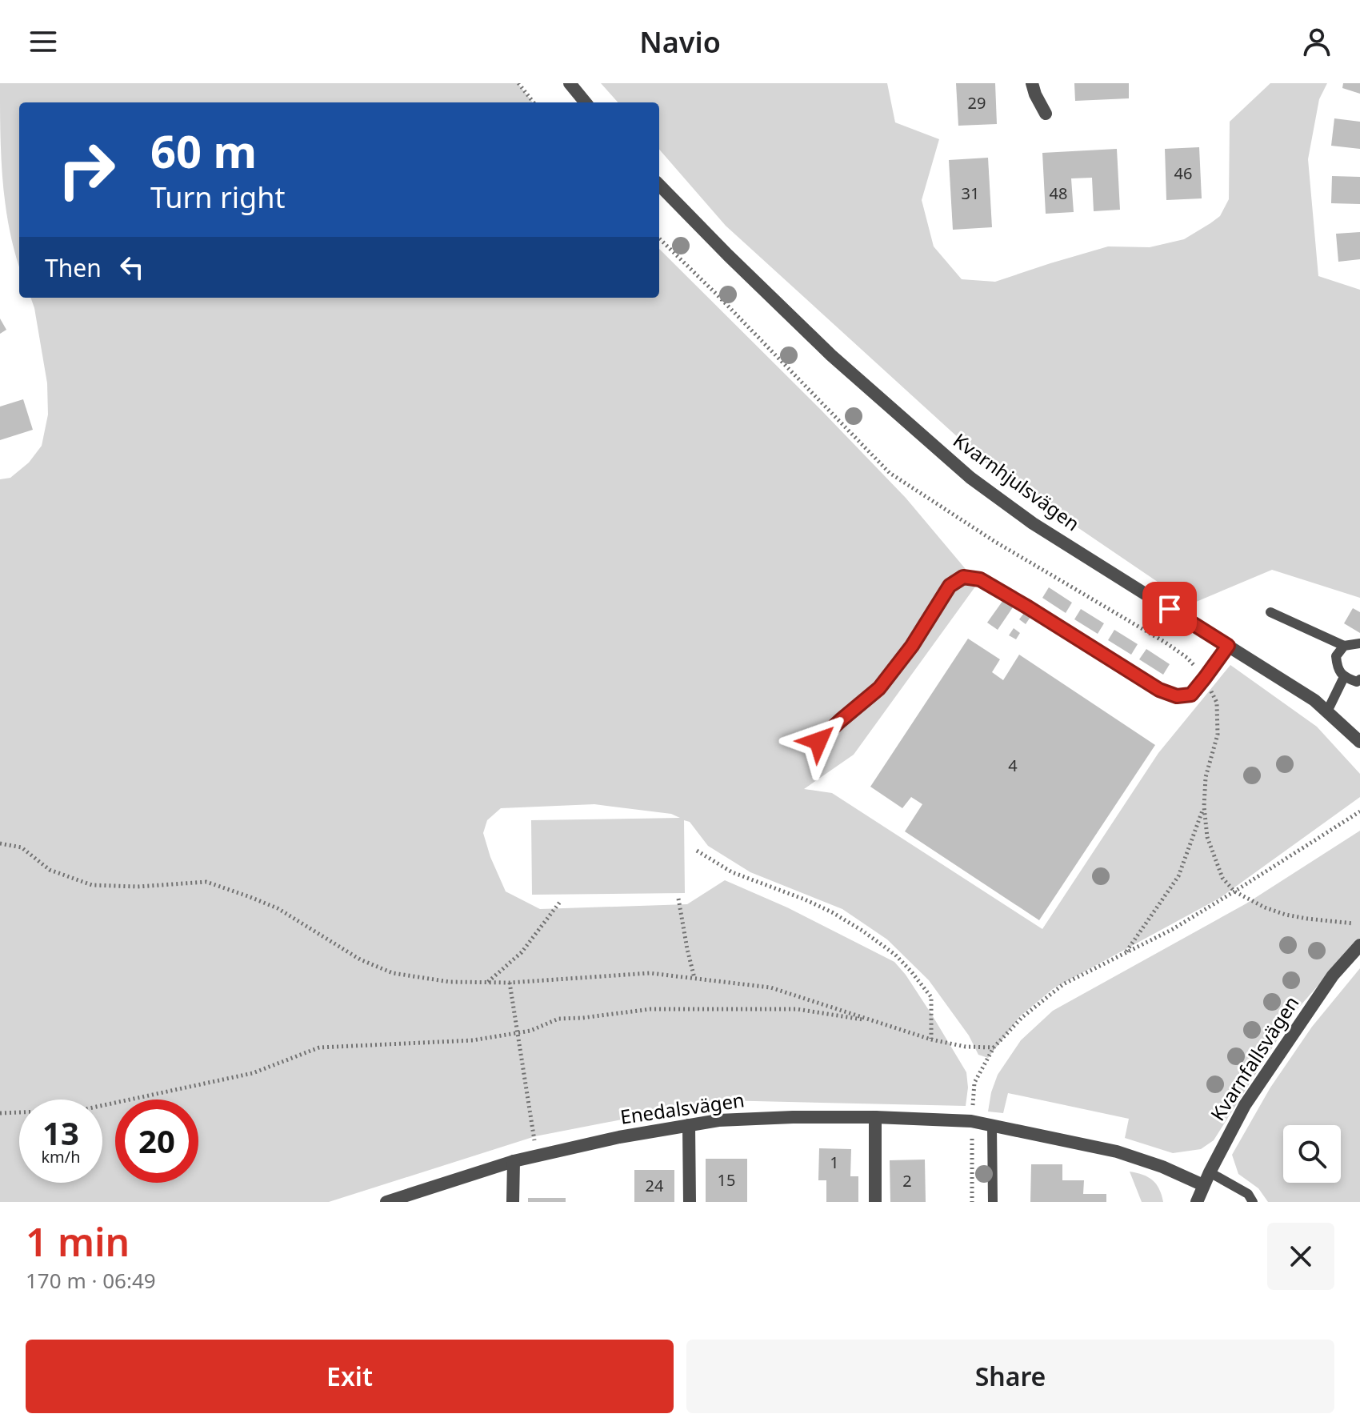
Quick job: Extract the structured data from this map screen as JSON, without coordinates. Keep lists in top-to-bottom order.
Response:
{
  "streets": {
    "street": ["Kvarnhjulsvägen", "Kvarnfallsvägen", "Enedalsvägen"]
  },
  "crossings": [
    ["Kvarnfallsvägen", "Enedalsvägen"]
  ],
  "house_numbers": [
    "29",
    "46",
    "31",
    "48",
    "4",
    "1",
    "15",
    "2",
    "24"
  ],
  "page": {
    "header": "Navio",
    "turn": ["60 m", "Turn right"],
    "then": "Then",
    "speed": "13 km/h",
    "limit": "20",
    "heading": ["1 min", "170 m · 06:49"],
    "buttons": ["Exit", "Share"]
  }
}
